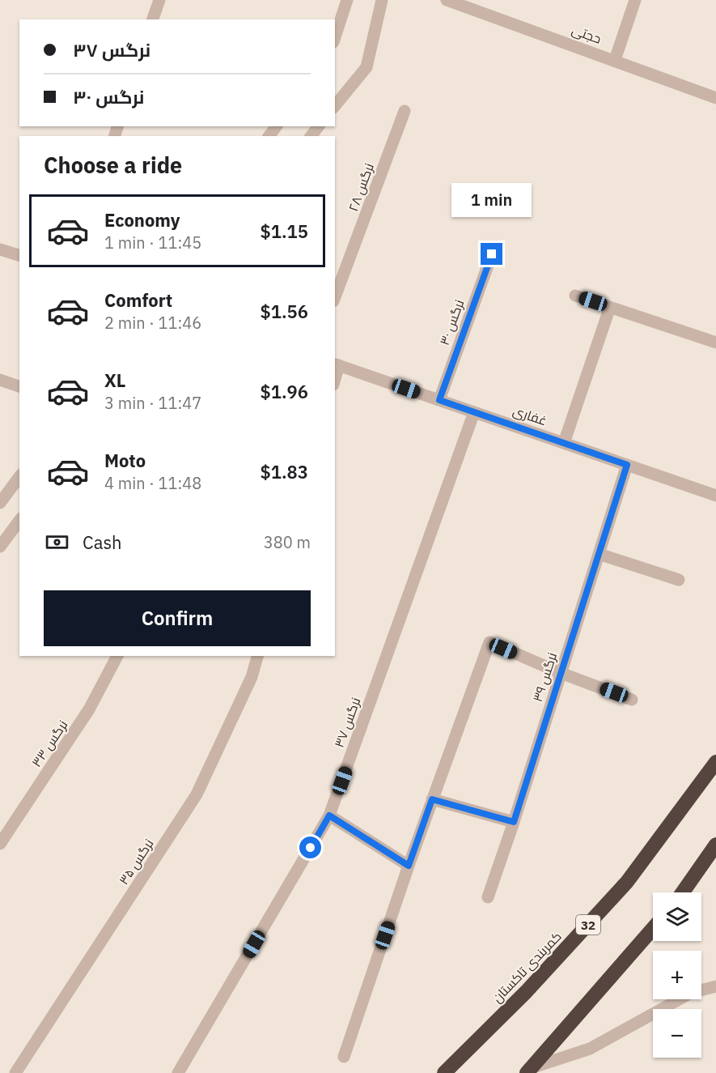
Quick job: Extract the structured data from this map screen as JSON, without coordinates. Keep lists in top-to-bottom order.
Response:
{
  "streets": {
    "highway": ["32", "کمربندی تاکستان"],
    "street": [
      "حجتی",
      "نرگس ۲۸",
      "نرگس ۳۰",
      "غفاری",
      "نرگس ۳۹",
      "نرگس ۳۷",
      "نرگس ۳۳",
      "نرگس ۳۵"
    ]
  },
  "crossings": [
    ["نرگس ۳۰", "غفاری"],
    ["غفاری", "نرگس ۳۹"],
    ["غفاری", "نرگس ۳۷"]
  ],
  "page": {
    "banner": ["نرگس ۳۷", "نرگس ۳۰"],
    "heading": "Choose a ride",
    "bubble": "1 min",
    "list": [
      {
        "name": "Economy",
        "note": "1 min · 11:45",
        "value": "$1.15"
      },
      {
        "name": "Comfort",
        "note": "2 min · 11:46",
        "value": "$1.56"
      },
      {
        "name": "XL",
        "note": "3 min · 11:47",
        "value": "$1.96"
      },
      {
        "name": "Moto",
        "note": "4 min · 11:48",
        "value": "$1.83"
      }
    ],
    "pay": ["Cash", "380 m"],
    "buttons": "Confirm",
    "map_buttons": ["+", "−"]
  }
}
